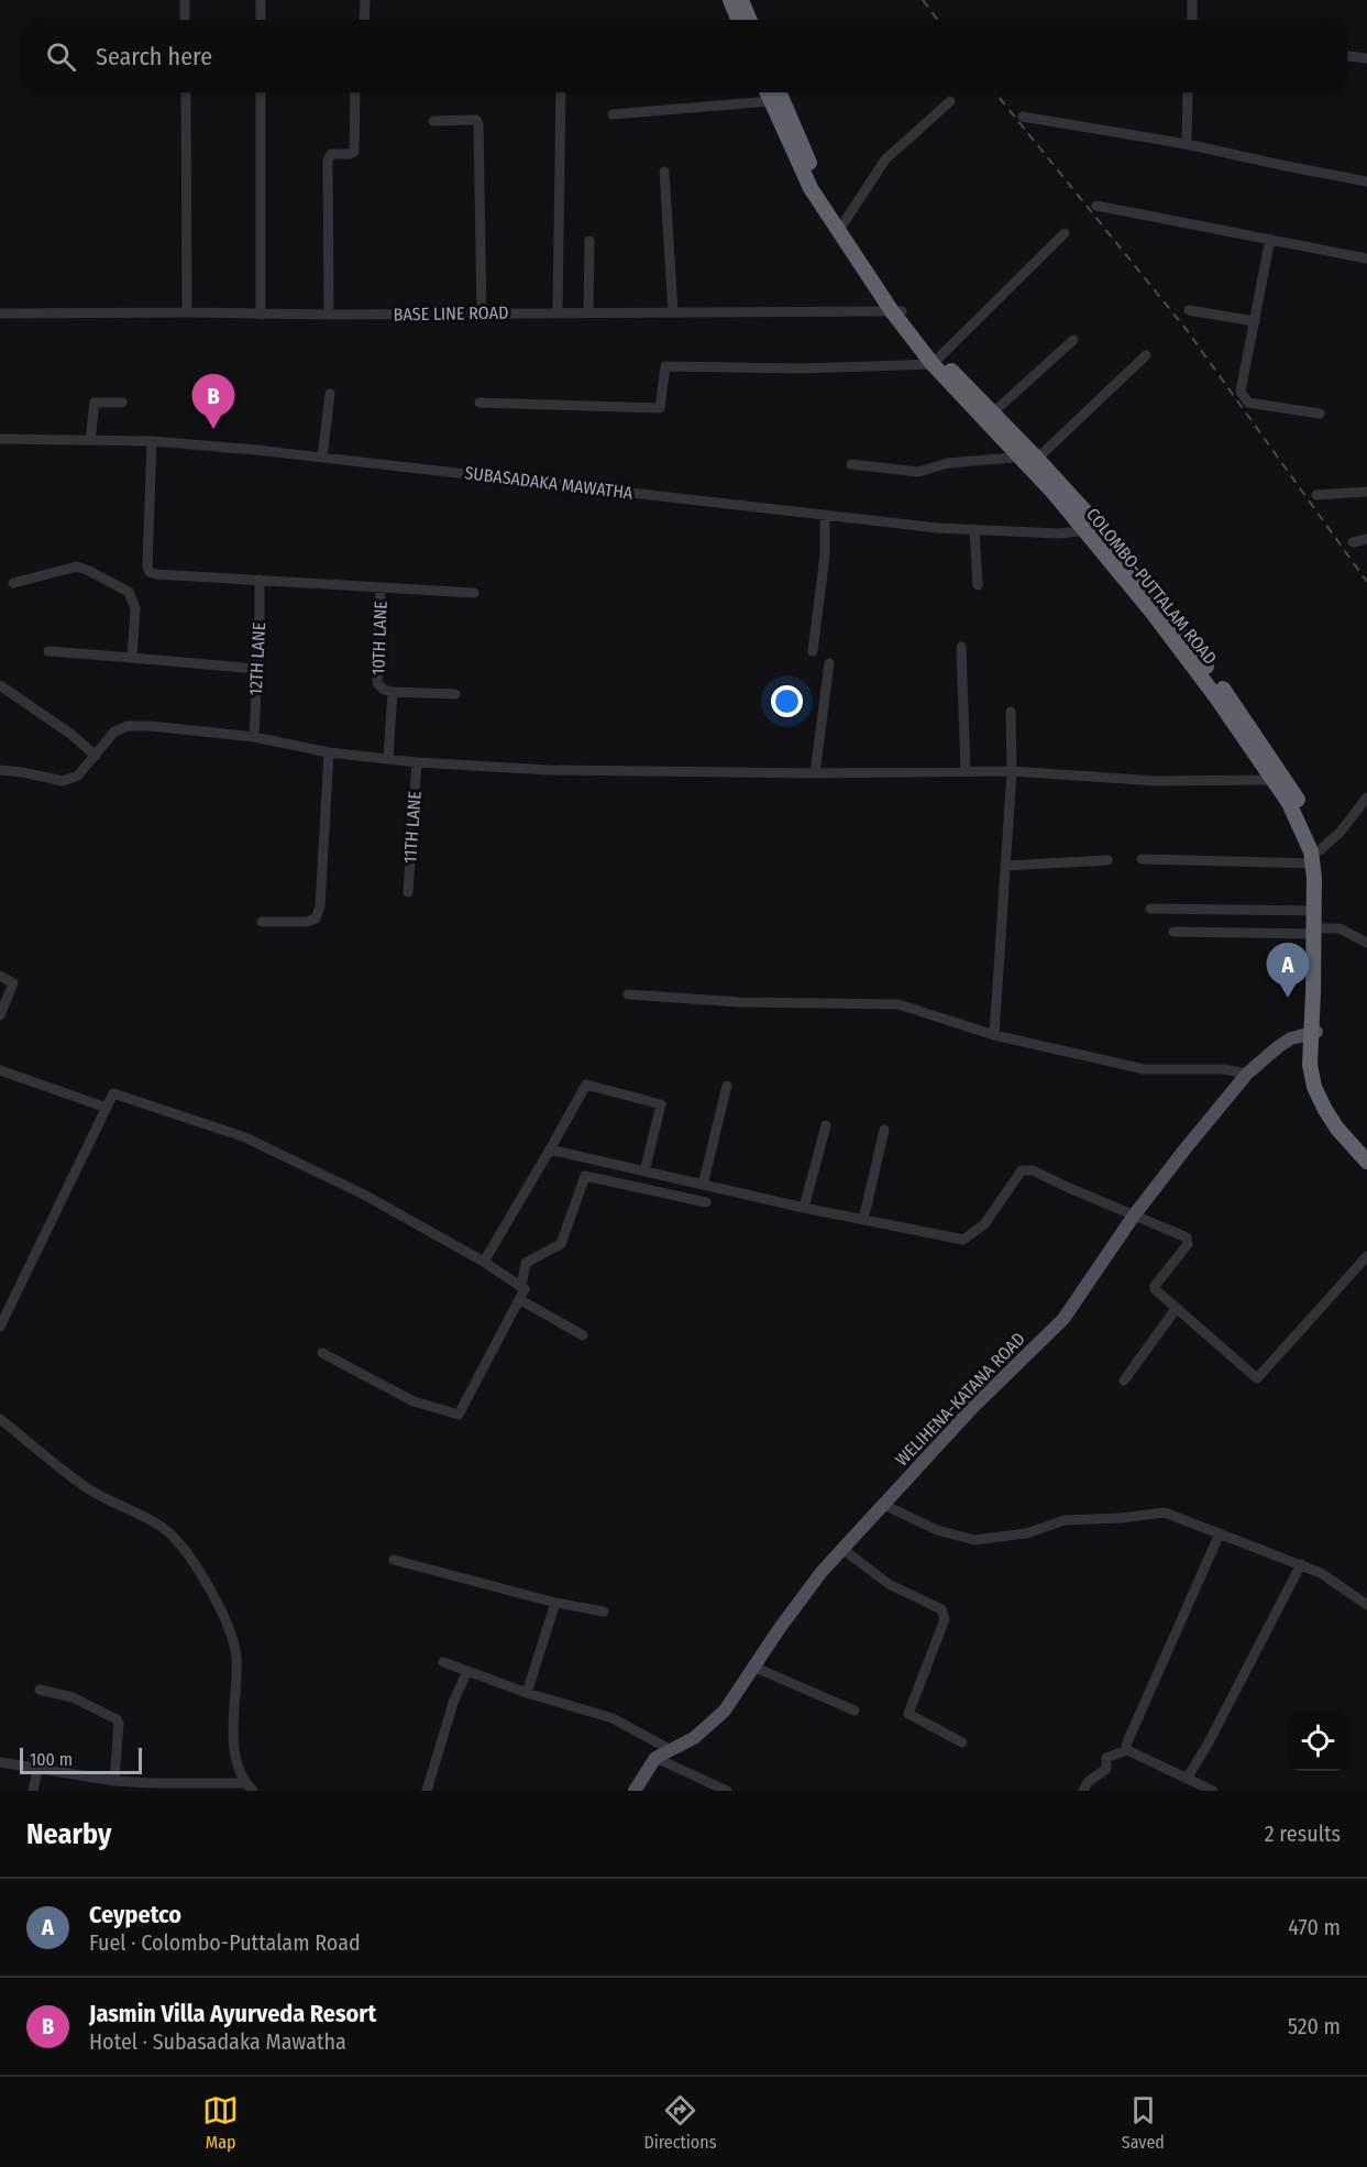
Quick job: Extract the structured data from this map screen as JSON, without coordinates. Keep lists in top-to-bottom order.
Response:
{
  "streets": {
    "highway": ["COLOMBO-PUTTALAM ROAD"],
    "main road": ["WELIHENA-KATANA ROAD"],
    "street": [
      "BASE LINE ROAD",
      "SUBASADAKA MAWATHA",
      "10TH LANE",
      "12TH LANE",
      "11TH LANE"
    ]
  },
  "crossings": [
    ["BASE LINE ROAD", "COLOMBO-PUTTALAM ROAD"],
    ["SUBASADAKA MAWATHA", "COLOMBO-PUTTALAM ROAD"],
    ["COLOMBO-PUTTALAM ROAD", "WELIHENA-KATANA ROAD"]
  ],
  "scale_bar": "100 m",
  "page": {
    "search": "Search here",
    "pins": ["B", "A"],
    "scale": "100 m",
    "heading": ["Nearby", "2 results"],
    "list": [
      {
        "mark": "A",
        "name": "Ceypetco",
        "note": "Fuel · Colombo-Puttalam Road",
        "value": "470 m"
      },
      {
        "mark": "B",
        "name": "Jasmin Villa Ayurveda Resort",
        "note": "Hotel · Subasadaka Mawatha",
        "value": "520 m"
      }
    ],
    "nav": ["Map", "Directions", "Saved"]
  }
}
